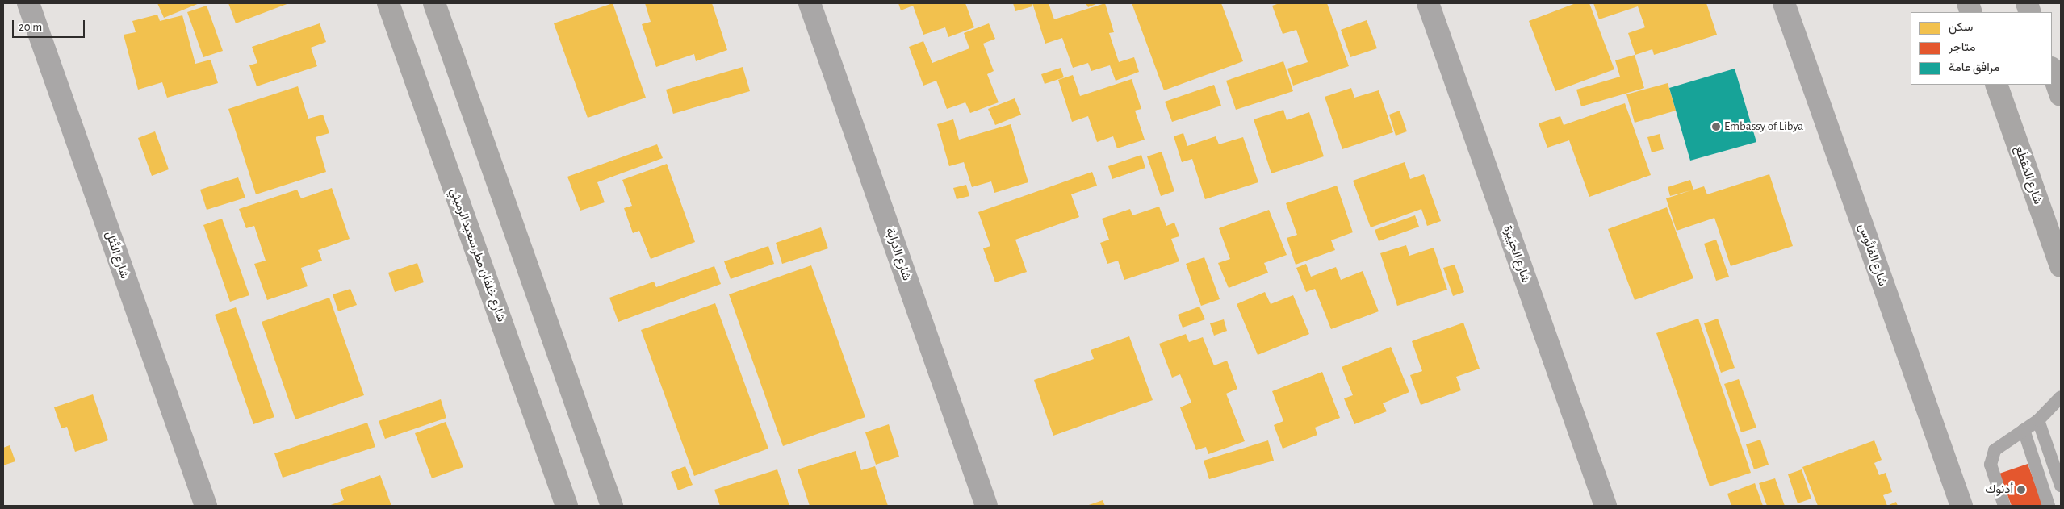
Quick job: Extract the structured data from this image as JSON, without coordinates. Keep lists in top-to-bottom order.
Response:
{
  "streets": {
    "street": [
      "شارع المَقطَع",
      "شارع الدرابة",
      "شارع الحِيَيرة",
      "شارع النَّتَل",
      "شارع خلفان مطر سعيد الرميثي",
      "شارع الفانُوس"
    ]
  },
  "places": ["Embassy of Libya", "أدنوك"],
  "legend": ["سكن", "متاجر", "مرافق عامة"],
  "scale_bar": "20 m"
}
